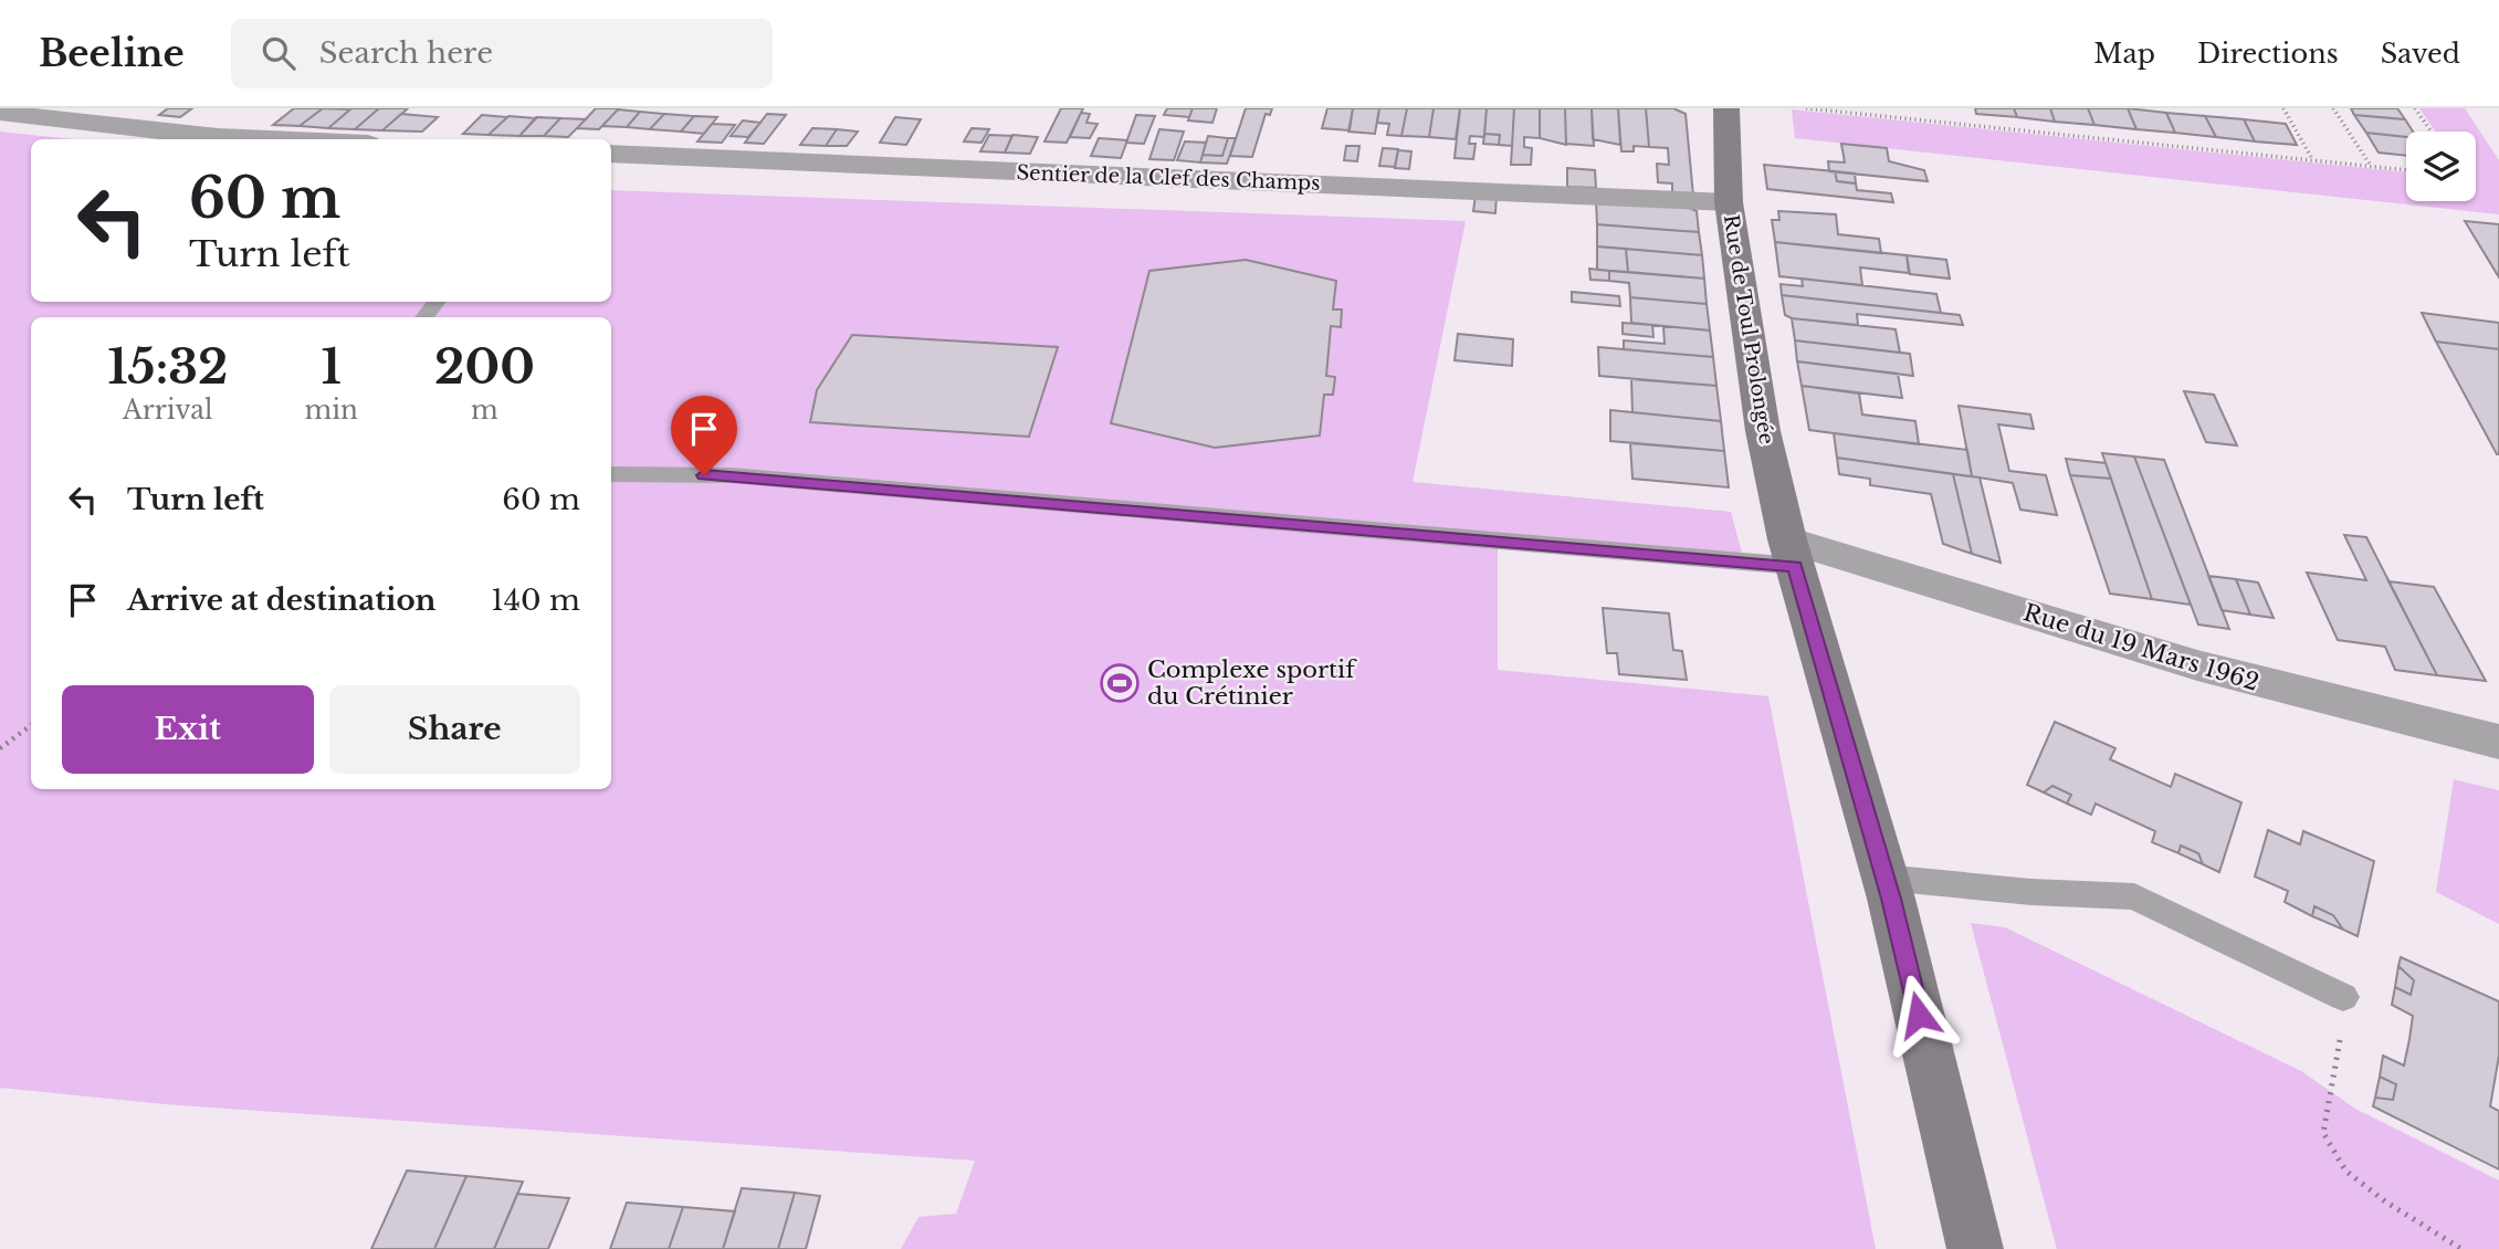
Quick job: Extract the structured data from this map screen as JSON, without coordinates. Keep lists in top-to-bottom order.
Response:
{
  "streets": {
    "street": ["Sentier de la Clef des Champs", "Rue de Toul Prolongée", "Rue du 19 Mars 1962"]
  },
  "crossings": [
    ["Sentier de la Clef des Champs", "Rue de Toul Prolongée"],
    ["Rue de Toul Prolongée", "Rue du 19 Mars 1962"]
  ],
  "places": {
    "sports": ["Complexe sportif du Crétinier"]
  },
  "page": {
    "header": "Beeline",
    "search": "Search here",
    "nav": ["Map", "Directions", "Saved"],
    "turn": ["60 m", "Turn left"],
    "eta": [
      "15:32",
      "Arrival",
      "1",
      "min",
      "200",
      "m"
    ],
    "list": [
      {
        "name": "Turn left",
        "value": "60 m"
      },
      {
        "name": "Arrive at destination",
        "value": "140 m"
      }
    ],
    "buttons": ["Exit", "Share"]
  }
}
